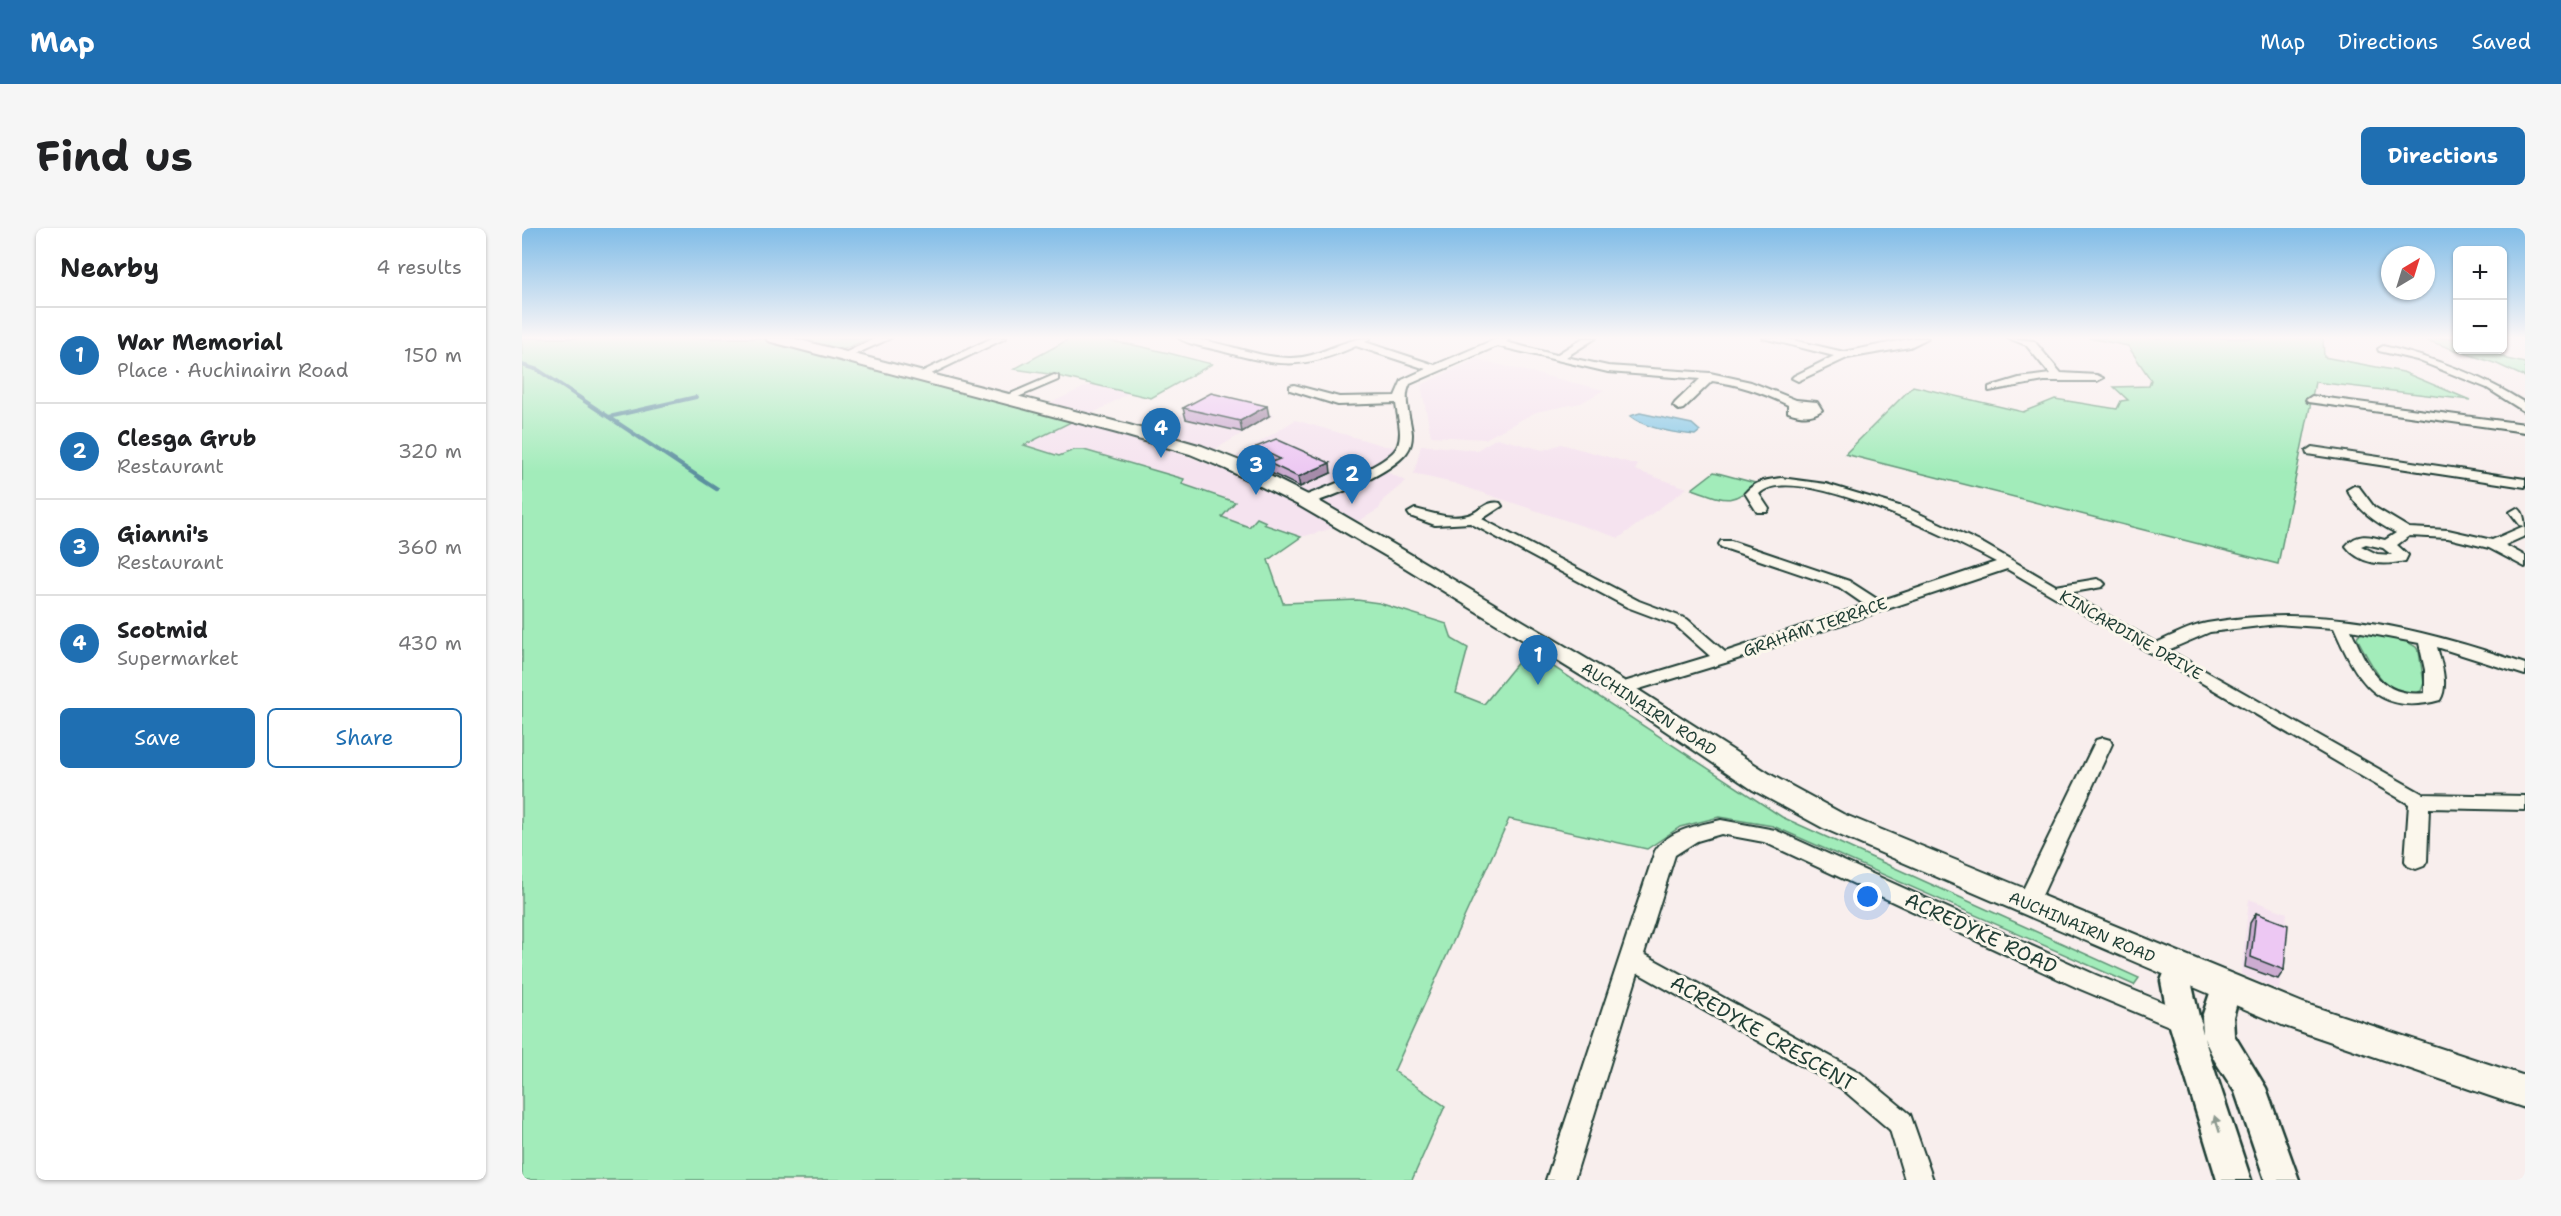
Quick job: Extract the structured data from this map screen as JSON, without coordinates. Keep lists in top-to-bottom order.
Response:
{
  "streets": {
    "main road": ["AUCHINAIRN ROAD"],
    "street": [
      "GRAHAM TERRACE",
      "KINCARDINE DRIVE",
      "ACREDYKE ROAD",
      "ACREDYKE CRESCENT"
    ]
  },
  "crossings": [
    ["GRAHAM TERRACE", "KINCARDINE DRIVE"],
    ["GRAHAM TERRACE", "AUCHINAIRN ROAD"],
    ["ACREDYKE ROAD", "ACREDYKE CRESCENT"]
  ],
  "north": "top right",
  "page": {
    "header": "Map",
    "nav": ["Map", "Directions", "Saved"],
    "buttons": [
      "Directions",
      ["Save", "Share"]
    ],
    "title": "Find us",
    "heading": ["Nearby", "4 results"],
    "map_buttons": ["+", "−"],
    "list": [
      {
        "mark": "1",
        "name": "War Memorial",
        "note": "Place · Auchinairn Road",
        "value": "150 m"
      },
      {
        "mark": "2",
        "name": "Clesga Grub",
        "note": "Restaurant",
        "value": "320 m"
      },
      {
        "mark": "3",
        "name": "Gianni's",
        "note": "Restaurant",
        "value": "360 m"
      },
      {
        "mark": "4",
        "name": "Scotmid",
        "note": "Supermarket",
        "value": "430 m"
      }
    ],
    "pins": [
      "4",
      "3",
      "2",
      "1"
    ]
  }
}
